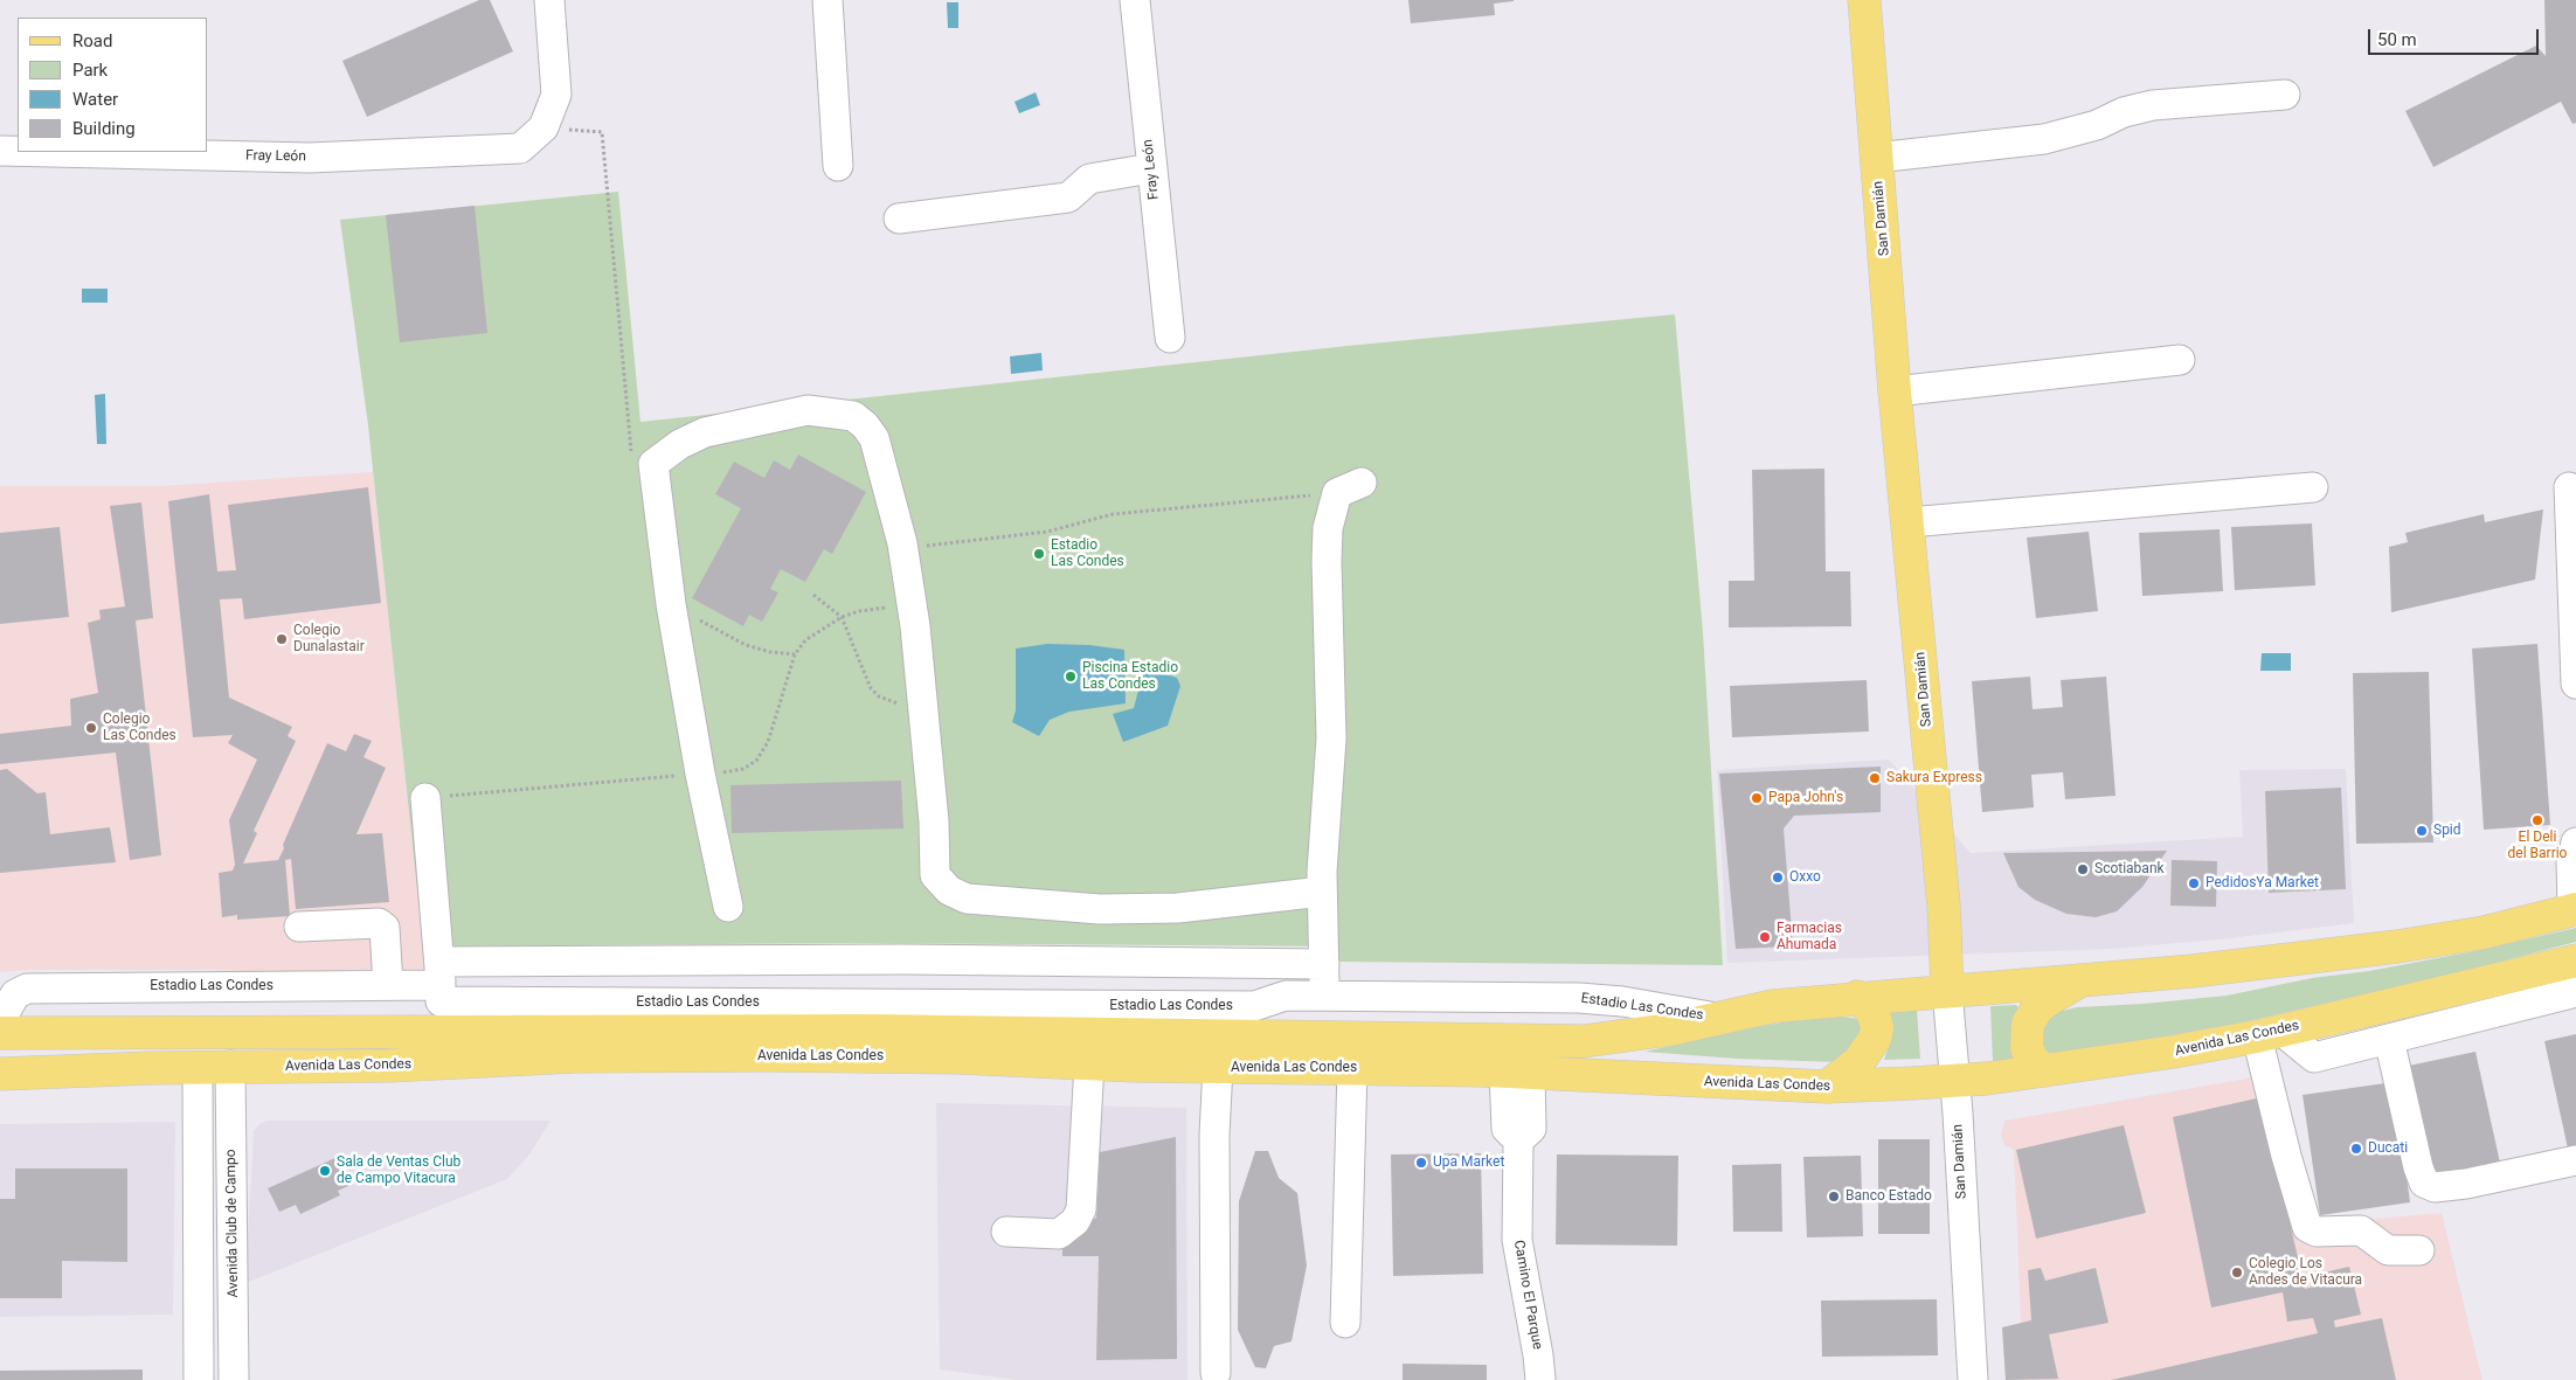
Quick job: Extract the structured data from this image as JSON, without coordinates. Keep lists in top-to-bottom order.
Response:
{
  "streets": {
    "main road": ["San Damián", "Avenida Las Condes"],
    "street": [
      "Fray León",
      "Estadio Las Condes",
      "Avenida Club de Campo",
      "Camino El Parque"
    ]
  },
  "crossings": [
    ["San Damián", "Avenida Las Condes"],
    ["Estadio Las Condes", "Avenida Las Condes"],
    ["Avenida Las Condes", "Avenida Club de Campo"],
    ["Avenida Las Condes", "Camino El Parque"]
  ],
  "places": [
    "Estadio Las Condes",
    "Colegio Dunalastair",
    "Piscina Estadio Las Condes",
    "Colegio Las Condes",
    "Sakura Express",
    "Papa John's",
    "El Deli del Barrio",
    "Spid",
    "Scotiabank",
    "Oxxo",
    "PedidosYa Market",
    "Farmacias Ahumada",
    "Ducati",
    "Upa Market",
    "Sala de Ventas Club de Campo Vitacura",
    "Banco Estado",
    "Colegio Los Andes de Vitacura"
  ],
  "legend": [
    "Road",
    "Park",
    "Water",
    "Building"
  ],
  "scale_bar": "50 m"
}
